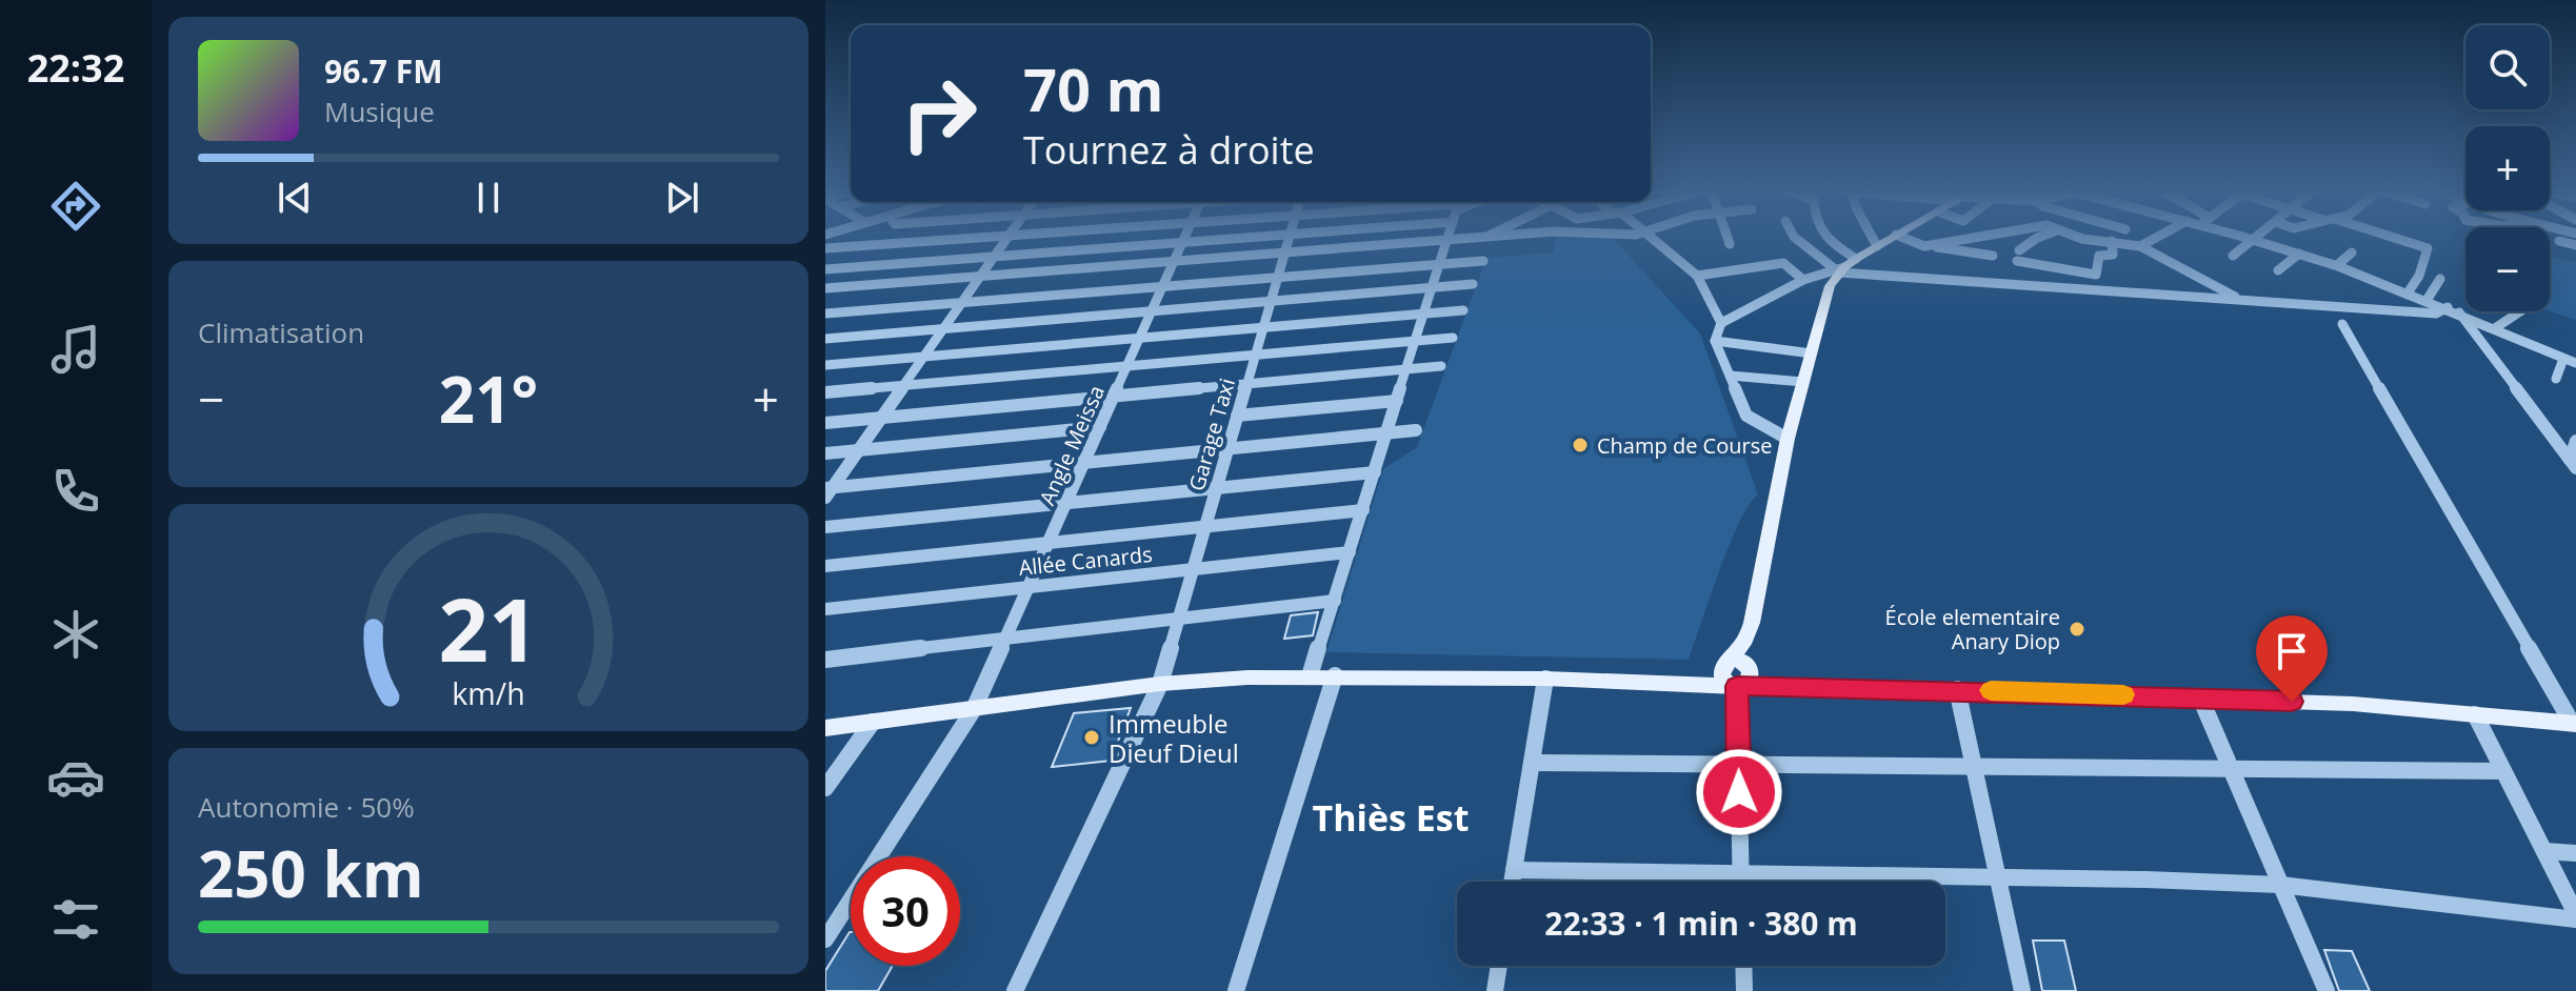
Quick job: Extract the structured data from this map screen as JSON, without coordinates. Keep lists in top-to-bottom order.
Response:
{
  "streets": {
    "street": ["Garage Taxi", "Angle Meissa", "Allée Canards"]
  },
  "crossings": [
    ["Garage Taxi", "Allée Canards"],
    ["Angle Meissa", "Allée Canards"]
  ],
  "districts": ["Thiès Est"],
  "places": ["Champ de Course", "École elementaire Anary Diop", "Immeuble Dieuf Dieul"],
  "page": {
    "tabs": "22:32",
    "map_buttons": ["+", "−"],
    "turn": ["70 m", "Tournez à droite"],
    "song": ["96.7 FM", "Musique"],
    "tile": [
      "Climatisation",
      ["Autonomie · 50%", "250 km"]
    ],
    "heat": ["−", "21°", "+"],
    "limit": "30",
    "trip": "22:33 · 1 min · 380 m",
    "gauge": ["21", "km/h"]
  }
}
